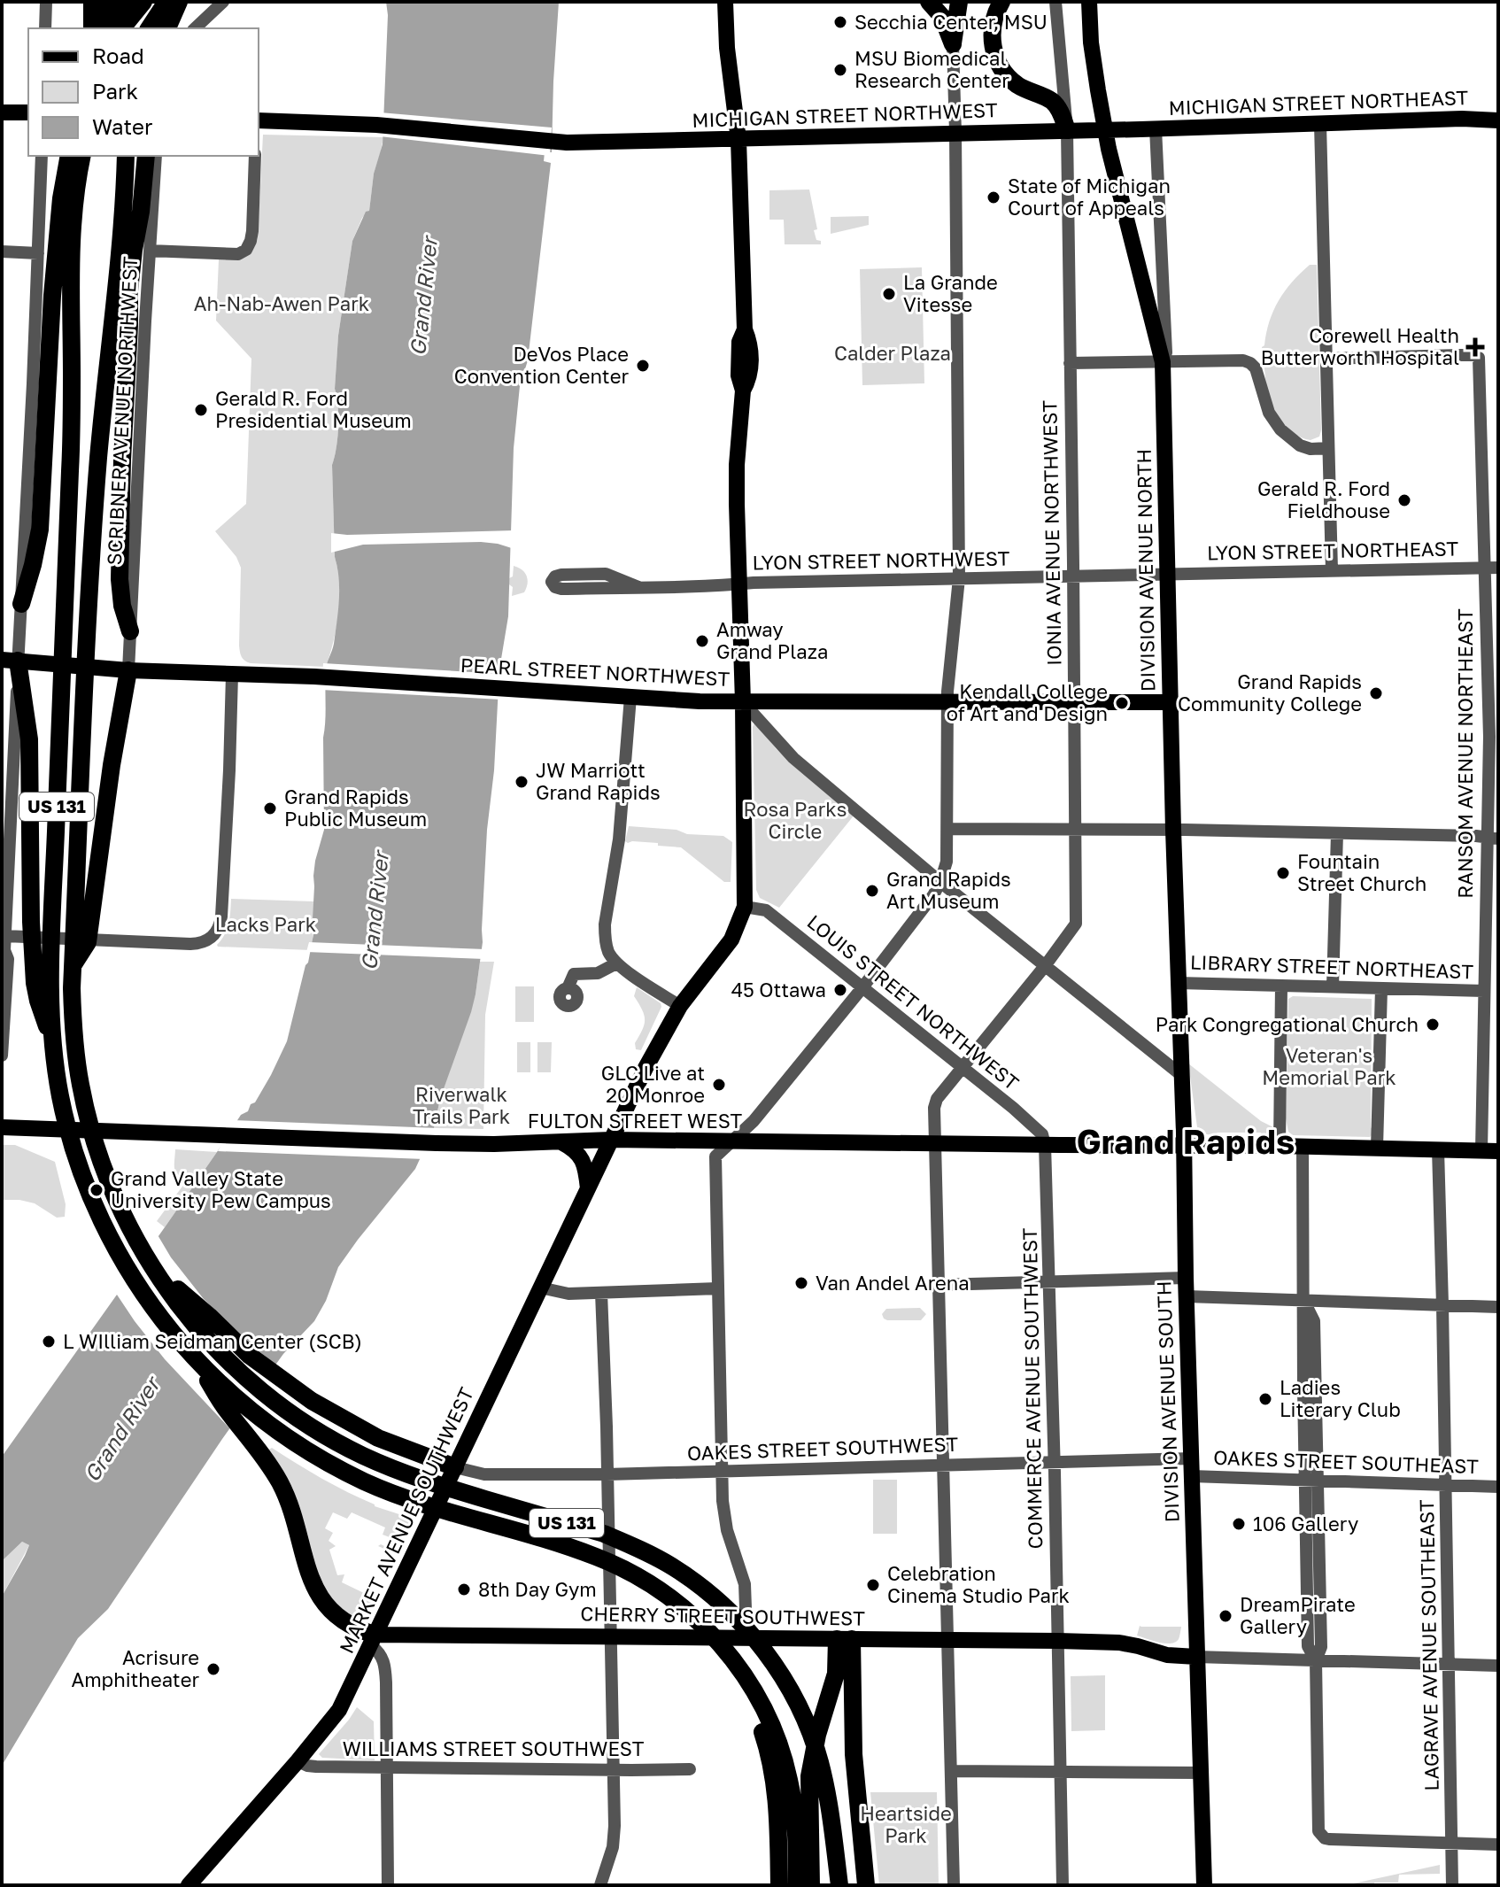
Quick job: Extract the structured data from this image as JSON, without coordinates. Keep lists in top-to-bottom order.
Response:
{
  "streets": {
    "highway": ["US 131"],
    "main road": [
      "MICHIGAN STREET NORTHEAST",
      "MICHIGAN STREET NORTHWEST",
      "DIVISION AVENUE NORTH",
      "PEARL STREET NORTHWEST",
      "FULTON STREET WEST",
      "DIVISION AVENUE SOUTH",
      "MARKET AVENUE SOUTHWEST",
      "CHERRY STREET SOUTHWEST"
    ],
    "street": [
      "SCRIBNER AVENUE NORTHWEST",
      "IONIA AVENUE NORTHWEST",
      "LYON STREET NORTHEAST",
      "LYON STREET NORTHWEST",
      "RANSOM AVENUE NORTHEAST",
      "LIBRARY STREET NORTHEAST",
      "LOUIS STREET NORTHWEST",
      "COMMERCE AVENUE SOUTHWEST",
      "OAKES STREET SOUTHWEST",
      "OAKES STREET SOUTHEAST",
      "LAGRAVE AVENUE SOUTHEAST",
      "WILLIAMS STREET SOUTHWEST"
    ]
  },
  "crossings": [
    ["MICHIGAN STREET NORTHEAST", "MICHIGAN STREET NORTHWEST"],
    ["MICHIGAN STREET NORTHWEST", "IONIA AVENUE NORTHWEST"],
    ["SCRIBNER AVENUE NORTHWEST", "PEARL STREET NORTHWEST"],
    ["IONIA AVENUE NORTHWEST", "LYON STREET NORTHWEST"],
    ["IONIA AVENUE NORTHWEST", "PEARL STREET NORTHWEST"],
    ["IONIA AVENUE NORTHWEST", "LOUIS STREET NORTHWEST"],
    ["IONIA AVENUE NORTHWEST", "FULTON STREET WEST"],
    ["IONIA AVENUE NORTHWEST", "OAKES STREET SOUTHWEST"],
    ["IONIA AVENUE NORTHWEST", "CHERRY STREET SOUTHWEST"],
    ["LYON STREET NORTHEAST", "LYON STREET NORTHWEST"],
    ["LYON STREET NORTHEAST", "DIVISION AVENUE NORTH"],
    ["LYON STREET NORTHEAST", "RANSOM AVENUE NORTHEAST"],
    ["LYON STREET NORTHWEST", "DIVISION AVENUE NORTH"],
    ["DIVISION AVENUE NORTH", "PEARL STREET NORTHWEST"],
    ["DIVISION AVENUE NORTH", "LIBRARY STREET NORTHEAST"],
    ["DIVISION AVENUE NORTH", "FULTON STREET WEST"],
    ["DIVISION AVENUE NORTH", "DIVISION AVENUE SOUTH"],
    ["RANSOM AVENUE NORTHEAST", "LIBRARY STREET NORTHEAST"],
    ["RANSOM AVENUE NORTHEAST", "FULTON STREET WEST"],
    ["LOUIS STREET NORTHWEST", "FULTON STREET WEST"],
    ["LOUIS STREET NORTHWEST", "COMMERCE AVENUE SOUTHWEST"],
    ["LOUIS STREET NORTHWEST", "MARKET AVENUE SOUTHWEST"],
    ["FULTON STREET WEST", "COMMERCE AVENUE SOUTHWEST"],
    ["FULTON STREET WEST", "DIVISION AVENUE SOUTH"],
    ["FULTON STREET WEST", "MARKET AVENUE SOUTHWEST"],
    ["FULTON STREET WEST", "LAGRAVE AVENUE SOUTHEAST"],
    ["COMMERCE AVENUE SOUTHWEST", "OAKES STREET SOUTHWEST"],
    ["COMMERCE AVENUE SOUTHWEST", "CHERRY STREET SOUTHWEST"],
    ["DIVISION AVENUE SOUTH", "OAKES STREET SOUTHWEST"],
    ["DIVISION AVENUE SOUTH", "OAKES STREET SOUTHEAST"],
    ["DIVISION AVENUE SOUTH", "CHERRY STREET SOUTHWEST"],
    ["OAKES STREET SOUTHWEST", "MARKET AVENUE SOUTHWEST"],
    ["OAKES STREET SOUTHEAST", "LAGRAVE AVENUE SOUTHEAST"],
    ["MARKET AVENUE SOUTHWEST", "CHERRY STREET SOUTHWEST"],
    ["MARKET AVENUE SOUTHWEST", "WILLIAMS STREET SOUTHWEST"]
  ],
  "districts": ["Grand Rapids"],
  "water": ["Grand River"],
  "parks": [
    "Ah-Nab-Awen Park",
    "Calder Plaza",
    "Rosa Parks Circle",
    "Lacks Park",
    "Veteran's Memorial Park",
    "Riverwalk Trails Park",
    "Heartside Park"
  ],
  "places": {
    "other": [
      "Secchia Center, MSU",
      "MSU Biomedical Research Center",
      "State of Michigan Court of Appeals",
      "La Grande Vitesse",
      "DeVos Place Convention Center",
      "Gerald R. Ford Presidential Museum",
      "Gerald R. Ford Fieldhouse",
      "Amway Grand Plaza",
      "Grand Rapids Community College",
      "Kendall College of Art and Design",
      "JW Marriott Grand Rapids",
      "Grand Rapids Public Museum",
      "Fountain Street Church",
      "Grand Rapids Art Museum",
      "45 Ottawa",
      "Park Congregational Church",
      "GLC Live at 20 Monroe",
      "Grand Valley State University Pew Campus",
      "Van Andel Arena",
      "L WIlliam Seidman Center (SCB)",
      "Ladies Literary Club",
      "106 Gallery",
      "Celebration Cinema Studio Park",
      "8th Day Gym",
      "DreamPirate Gallery",
      "Acrisure Amphitheater"
    ],
    "health": ["Corewell Health Butterworth Hospital"]
  },
  "legend": ["Road", "Park", "Water"]
}
